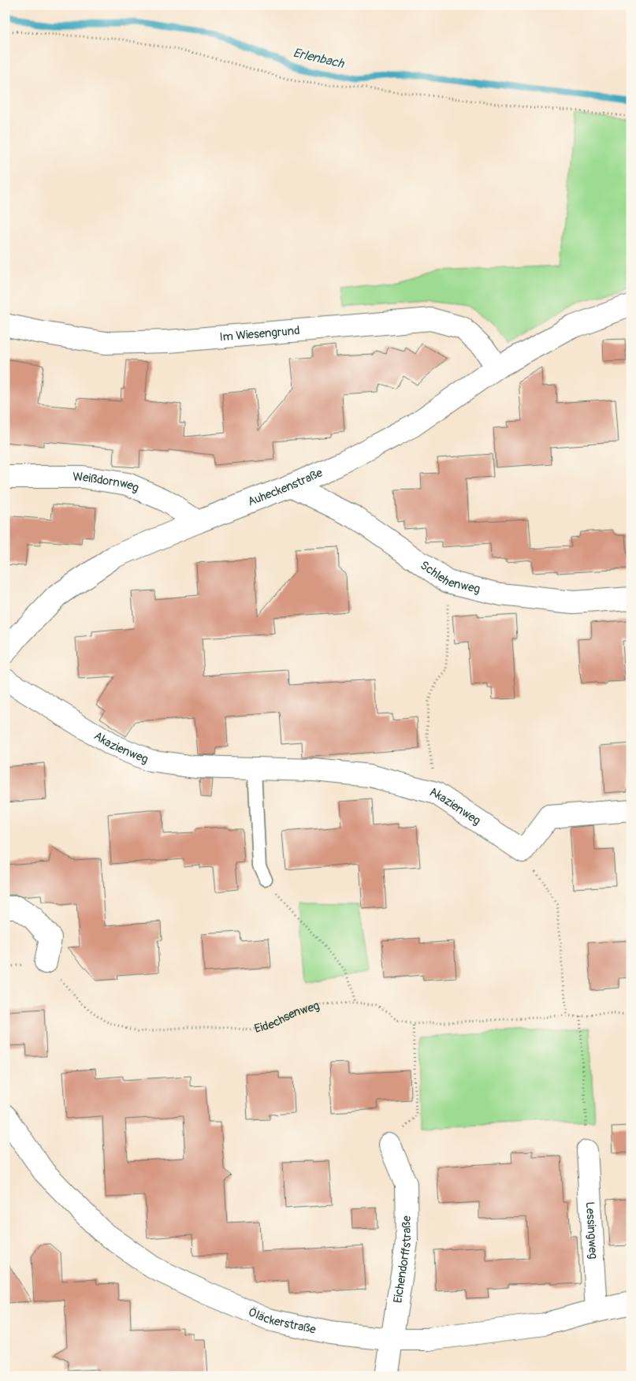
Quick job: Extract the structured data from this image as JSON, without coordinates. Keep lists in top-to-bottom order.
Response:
{
  "streets": {
    "street": [
      "Im Wiesengrund",
      "Weißdornweg",
      "Auheckenstraße",
      "Schlehenweg",
      "Akazienweg",
      "Lessingweg",
      "Eichendorffstraße",
      "Öläckerstraße"
    ],
    "path": ["Eidechsenweg"]
  },
  "crossings": [
    ["Im Wiesengrund", "Auheckenstraße"],
    ["Weißdornweg", "Auheckenstraße"],
    ["Auheckenstraße", "Schlehenweg"],
    ["Lessingweg", "Öläckerstraße"],
    ["Eichendorffstraße", "Öläckerstraße"]
  ],
  "water": ["Erlenbach"]
}
